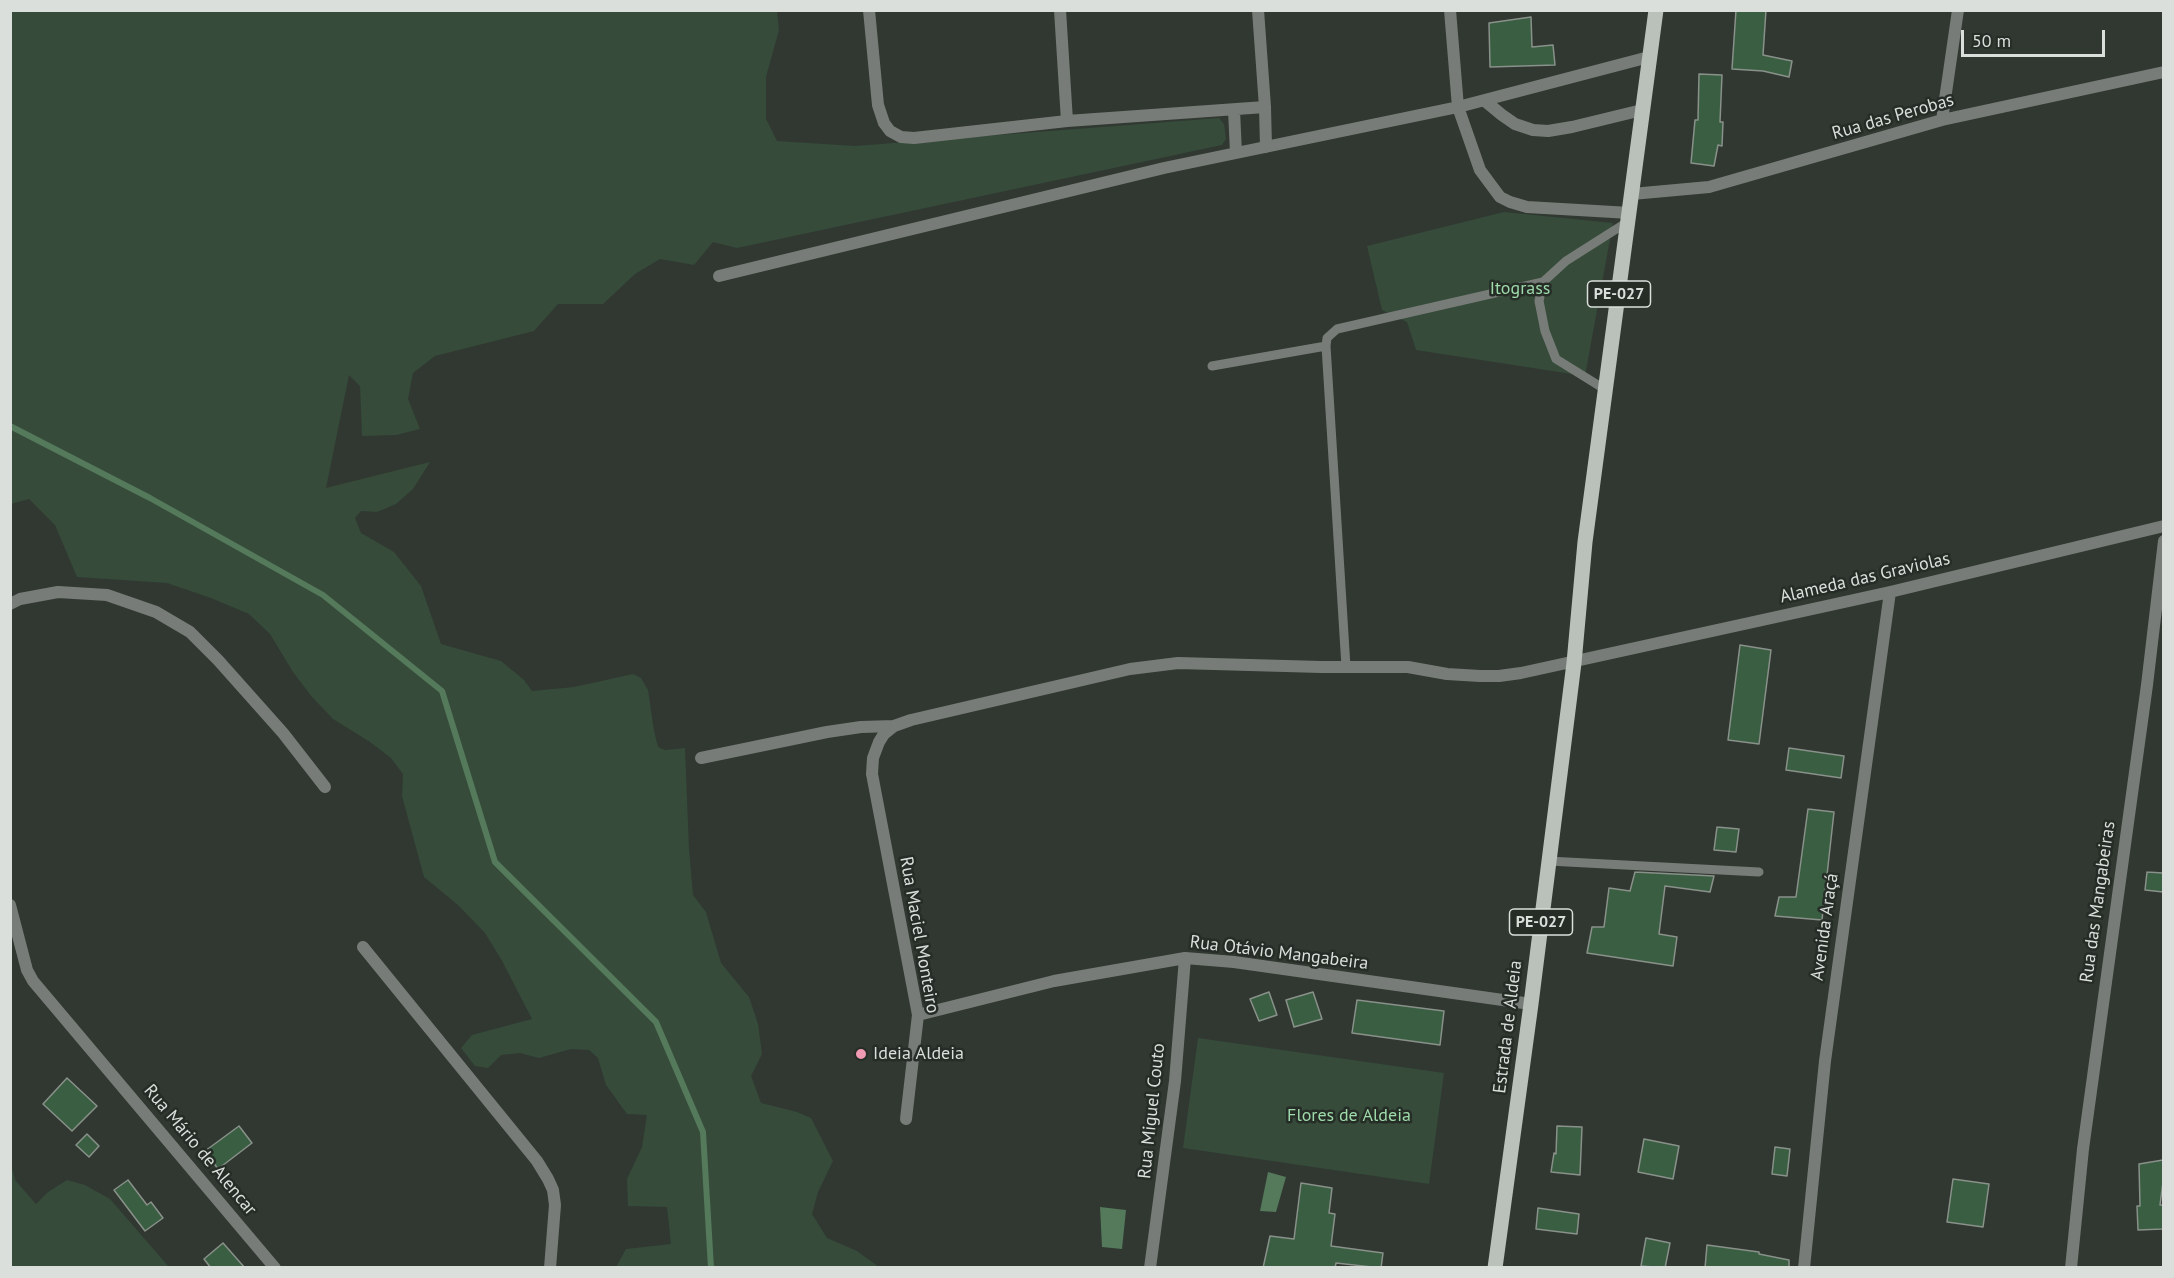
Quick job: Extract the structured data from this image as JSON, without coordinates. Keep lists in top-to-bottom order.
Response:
{
  "streets": {
    "main road": ["PE-027", "Estrada de Aldeia"],
    "street": [
      "Rua das Perobas",
      "Alameda das Graviolas",
      "Rua das Mangabeiras",
      "Avenida Araçá",
      "Rua Maciel Monteiro",
      "Rua Otávio Mangabeira",
      "Rua Miguel Couto",
      "Rua Mário de Alencar"
    ]
  },
  "crossings": [
    ["Rua das Perobas", "PE-027"],
    ["PE-027", "Estrada de Aldeia"],
    ["Alameda das Graviolas", "Avenida Araçá"],
    ["Alameda das Graviolas", "Rua Maciel Monteiro"],
    ["Alameda das Graviolas", "Estrada de Aldeia"],
    ["Rua Maciel Monteiro", "Rua Otávio Mangabeira"],
    ["Rua Otávio Mangabeira", "Estrada de Aldeia"],
    ["Rua Otávio Mangabeira", "Rua Miguel Couto"]
  ],
  "parks": ["Itograss", "Flores de Aldeia"],
  "places": ["Ideia Aldeia"],
  "scale_bar": "50 m"
}
